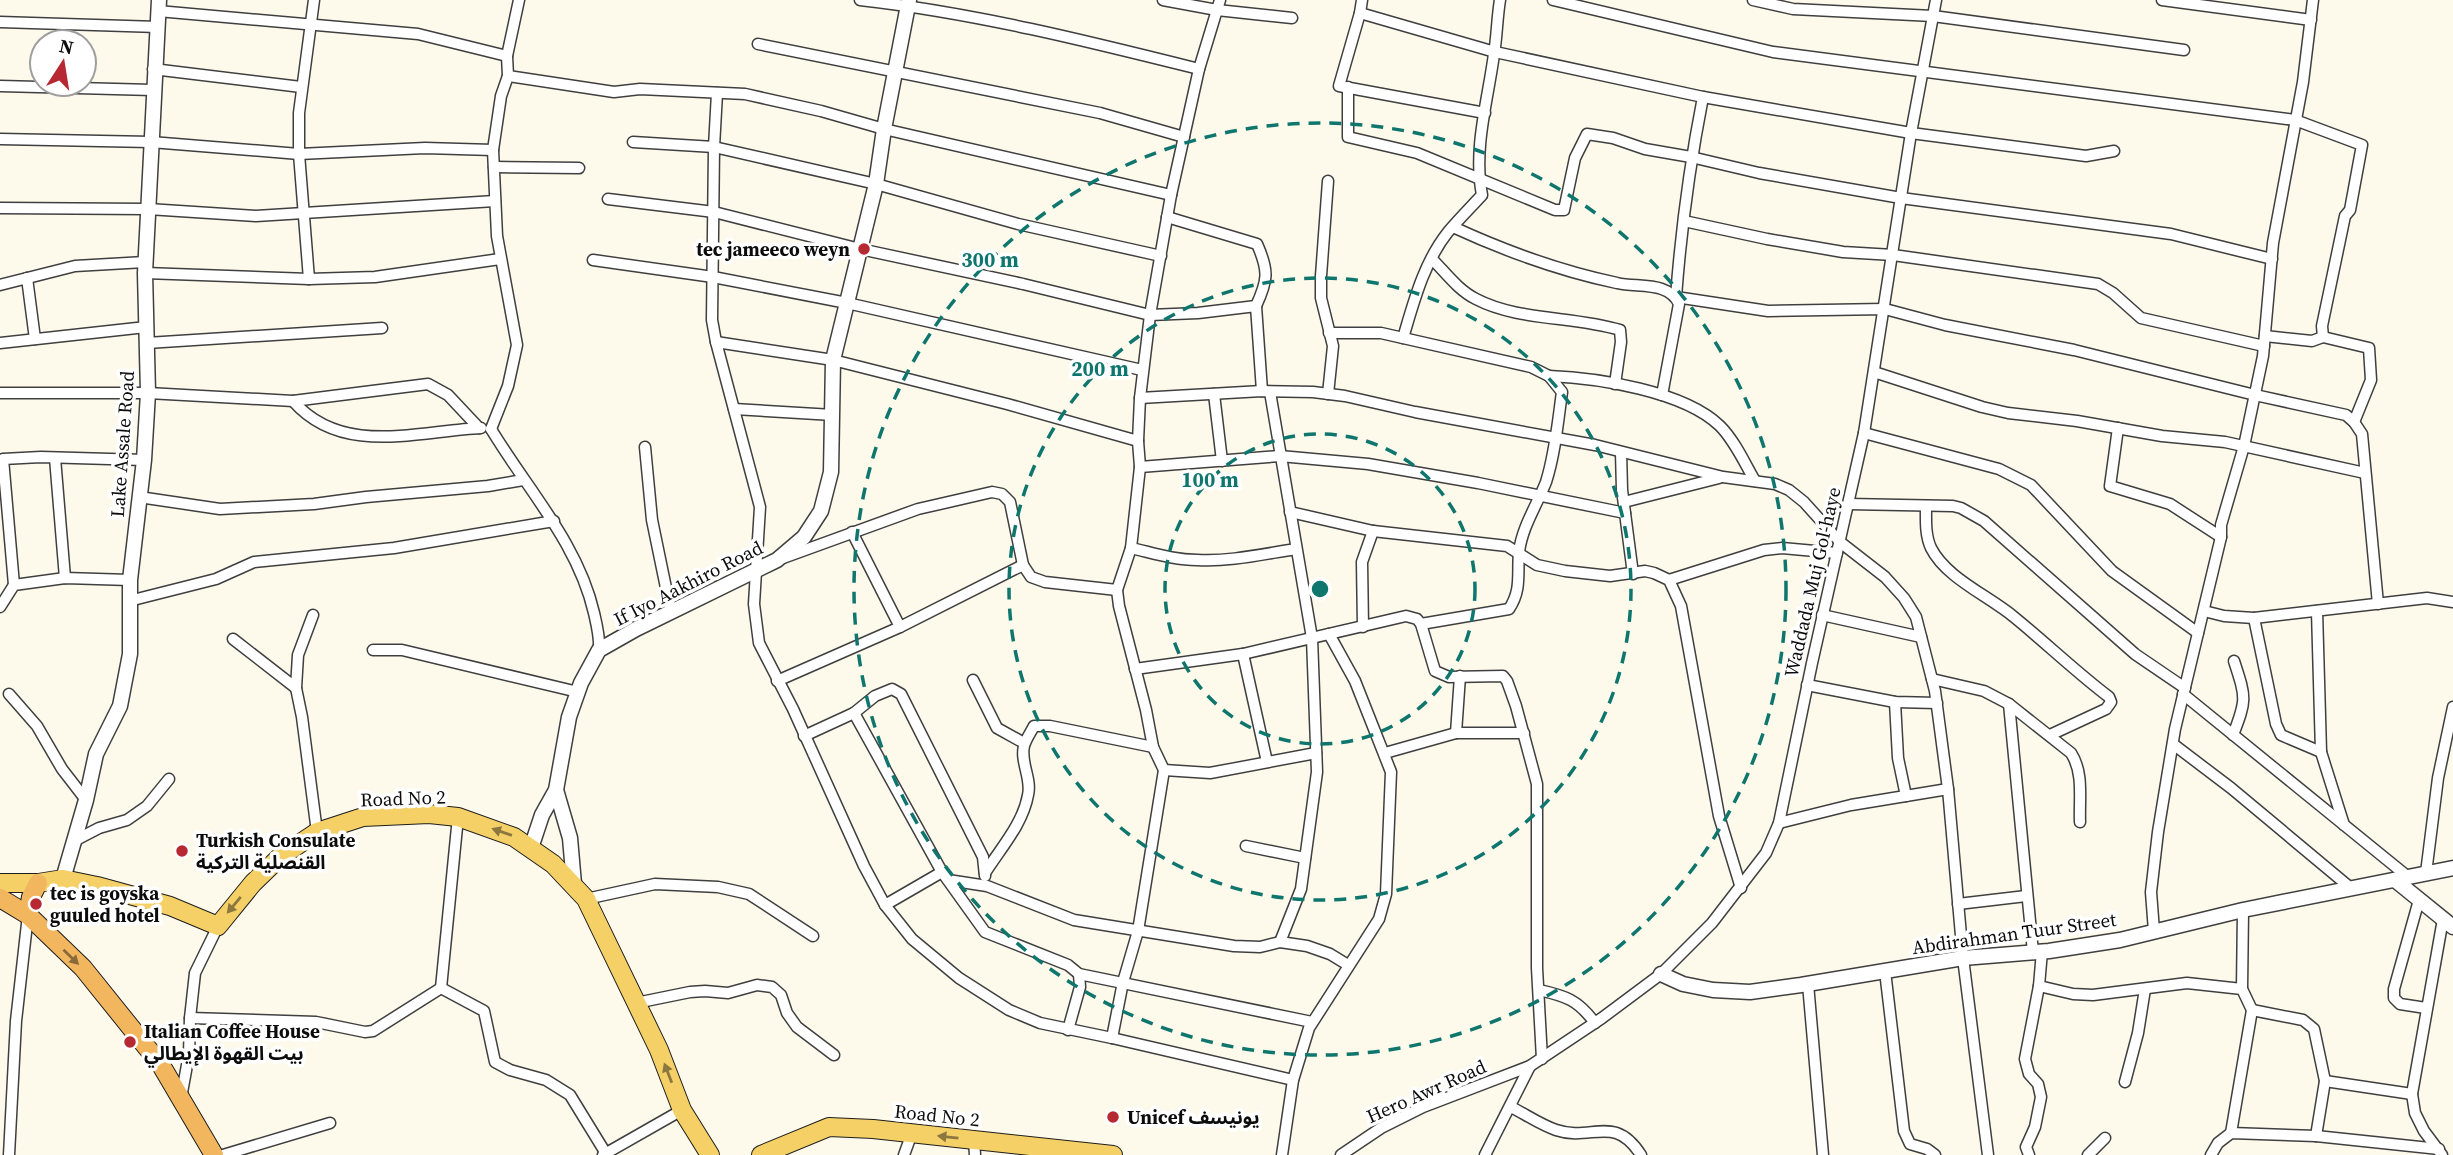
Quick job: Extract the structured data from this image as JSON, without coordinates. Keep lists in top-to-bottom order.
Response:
{
  "streets": {
    "main road": ["Road No 2"],
    "street": [
      "Lake Assale Road",
      "Waddada Muj Gol-haye",
      "If Iyo Aakhiro Road",
      "Abdirahman Tuur Street",
      "Hero Awr Road"
    ]
  },
  "crossings": [
    ["Waddada Muj Gol-haye", "Abdirahman Tuur Street"],
    ["Waddada Muj Gol-haye", "Hero Awr Road"]
  ],
  "places": [
    "tec jameeco weyn",
    "Turkish Consulate القنصلية التركية",
    "tec is goyska guuled hotel",
    "Italian Coffee House بيت القهوة الإيطالي",
    "Unicef يونيسف"
  ],
  "north": "top",
  "rings": ["300 m", "200 m", "100 m"]
}
